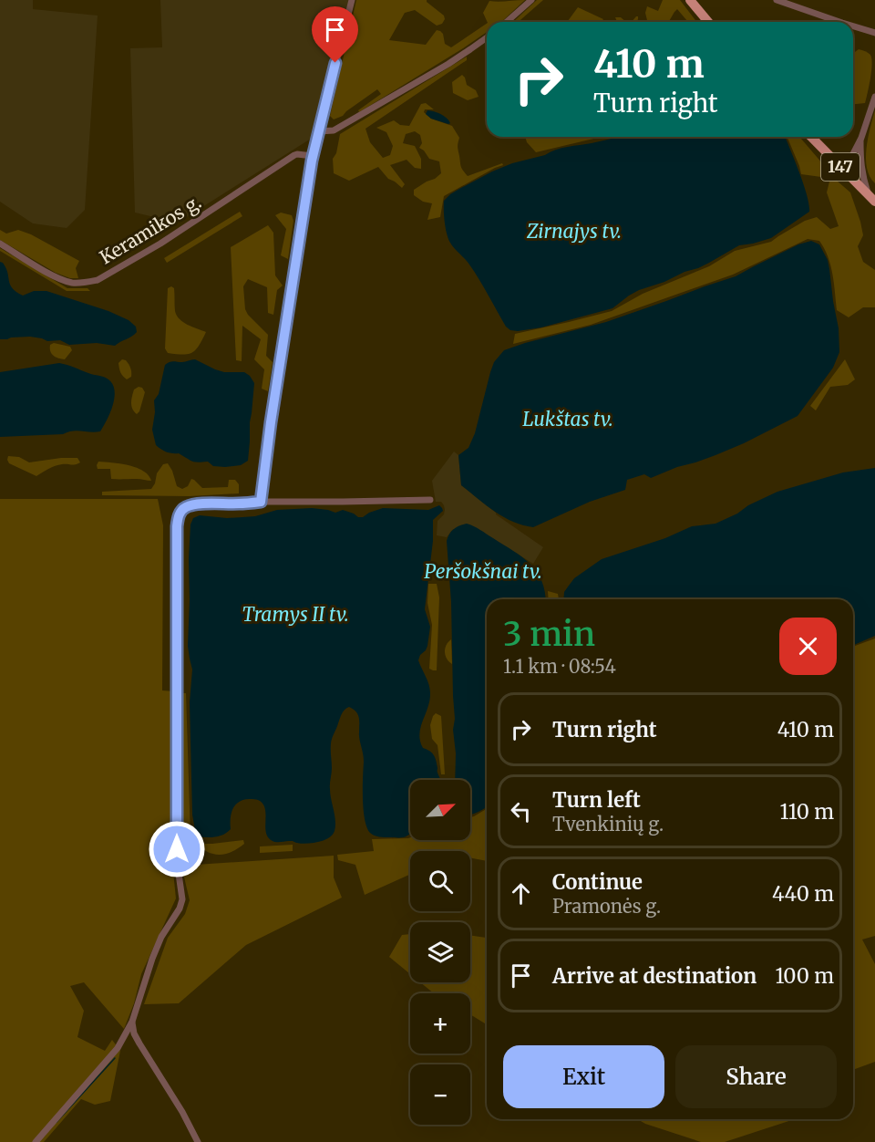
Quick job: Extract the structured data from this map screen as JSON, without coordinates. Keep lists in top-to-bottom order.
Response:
{
  "streets": {
    "main road": ["147"],
    "street": ["Keramikos g."]
  },
  "water": [
    "Zirnajys tv.",
    "Lukštas tv.",
    "Peršokšnai tv.",
    "Tramys II tv."
  ],
  "north": "top right",
  "page": {
    "turn": ["410 m", "Turn right"],
    "heading": ["3 min", "1.1 km · 08:54"],
    "list": [
      {
        "name": "Turn right",
        "value": "410 m"
      },
      {
        "name": "Turn left",
        "note": "Tvenkinių g.",
        "value": "110 m"
      },
      {
        "name": "Continue",
        "note": "Pramonės g.",
        "value": "440 m"
      },
      {
        "name": "Arrive at destination",
        "value": "100 m"
      }
    ],
    "map_buttons": ["+", "−"],
    "buttons": ["Exit", "Share"]
  }
}
